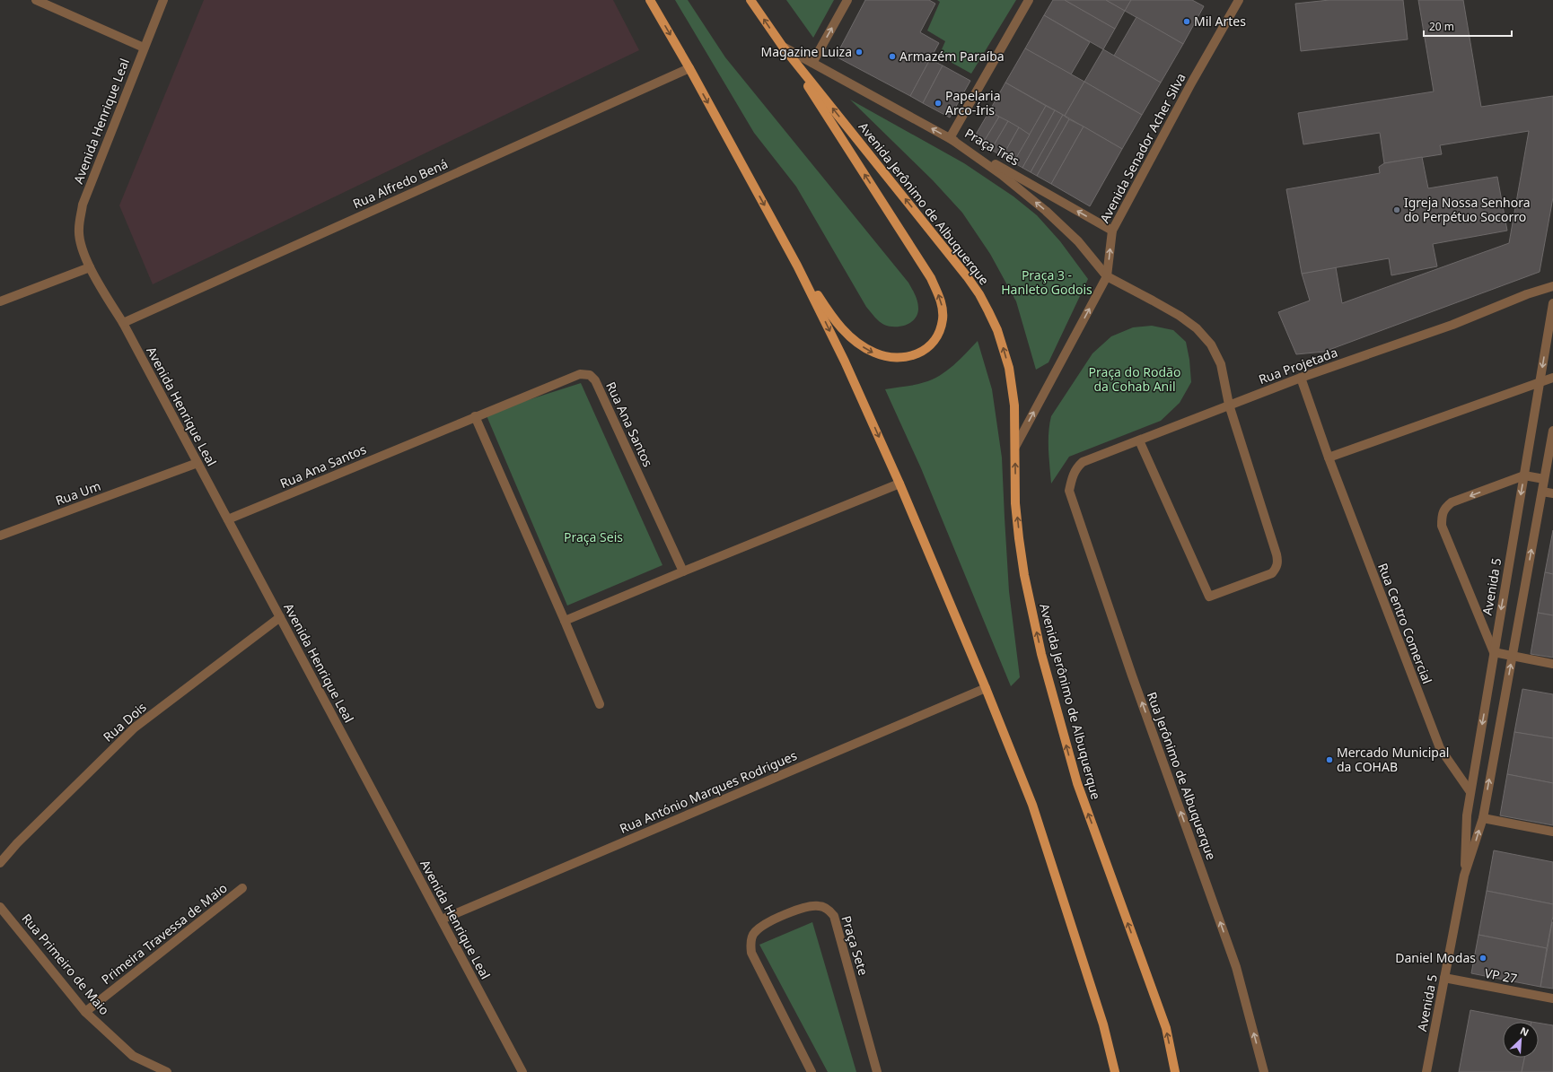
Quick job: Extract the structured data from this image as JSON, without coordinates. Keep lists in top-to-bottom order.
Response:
{
  "streets": {
    "main road": ["Avenida Jerônimo de Albuquerque"],
    "street": [
      "Avenida Henrique Leal",
      "Praça Três",
      "Avenida Senador Acher Silva",
      "Rua Alfredo Bená",
      "Rua Projetada",
      "Rua Ana Santos",
      "Rua Um",
      "Avenida 5",
      "Rua Centro Comercial",
      "Rua Dois",
      "Rua Jerônimo de Albuquerque",
      "Rua António Marques Rodrigues",
      "Primeira Travessa de Maio",
      "Praça Sete",
      "Rua Primeiro de Maio",
      "VP 27"
    ]
  },
  "crossings": [
    ["Avenida Henrique Leal", "Rua Alfredo Bená"],
    ["Avenida Henrique Leal", "Rua Ana Santos"],
    ["Avenida Henrique Leal", "Rua Um"],
    ["Avenida Henrique Leal", "Rua Dois"],
    ["Avenida Henrique Leal", "Rua António Marques Rodrigues"],
    ["Praça Três", "Avenida Senador Acher Silva"],
    ["Praça Três", "Avenida Jerônimo de Albuquerque"],
    ["Avenida Senador Acher Silva", "Avenida Jerônimo de Albuquerque"],
    ["Rua Projetada", "Rua Centro Comercial"],
    ["Rua Projetada", "Rua Jerônimo de Albuquerque"],
    ["Avenida 5", "Rua Centro Comercial"],
    ["Avenida 5", "VP 27"],
    ["Primeira Travessa de Maio", "Rua Primeiro de Maio"]
  ],
  "one_way": ["Avenida Senador Acher Silva", "Rua Jerônimo de Albuquerque"],
  "parks": ["Praça 3 - Hanleto Godois", "Praça do Rodão da Cohab Anil", "Praça Seis"],
  "places": [
    "Mil Artes",
    "Magazine Luiza",
    "Armazém Paraíba",
    "Papelaria Arco-Íris",
    "Igreja Nossa Senhora do Perpétuo Socorro",
    "Mercado Municipal da COHAB",
    "Daniel Modas"
  ],
  "scale_bar": "20 m",
  "north": "top right"
}
